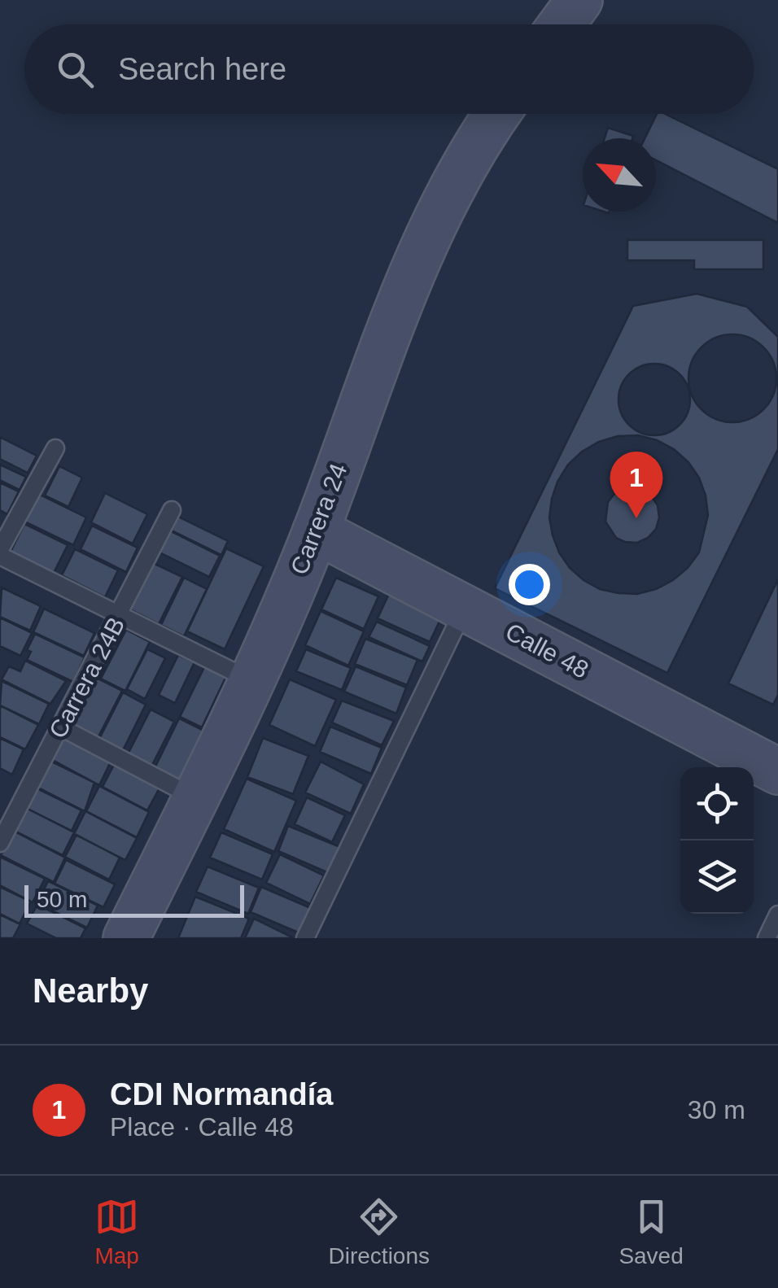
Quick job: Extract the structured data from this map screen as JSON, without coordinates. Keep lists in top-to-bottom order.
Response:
{
  "streets": {
    "street": ["Carrera 24", "Calle 48"],
    "lane": ["Carrera 24B"]
  },
  "crossings": [
    ["Carrera 24", "Calle 48"]
  ],
  "scale_bar": "50 m",
  "north": "top left",
  "page": {
    "search": "Search here",
    "pins": "1",
    "scale": "50 m",
    "heading": "Nearby",
    "list": [
      {
        "mark": "1",
        "name": "CDI Normandía",
        "note": "Place · Calle 48",
        "value": "30 m"
      }
    ],
    "nav": ["Map", "Directions", "Saved"]
  }
}
